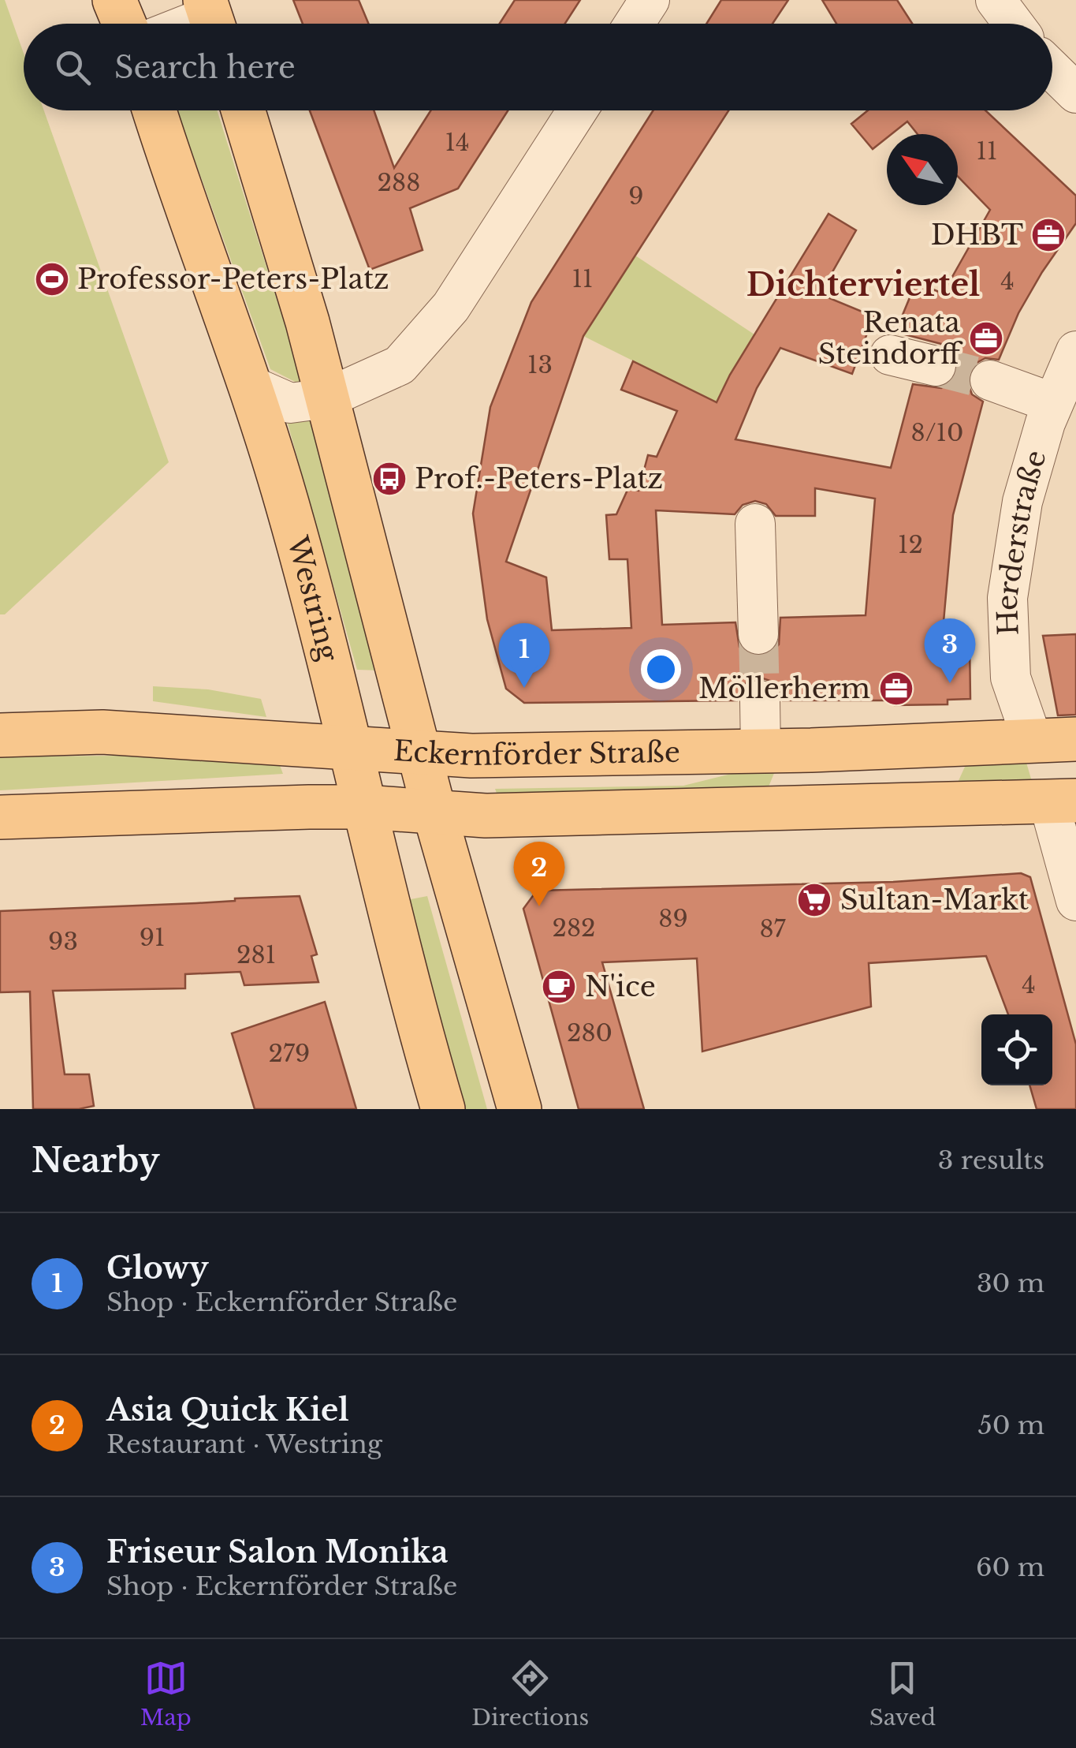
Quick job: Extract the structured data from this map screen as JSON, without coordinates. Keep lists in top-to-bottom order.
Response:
{
  "streets": {
    "main road": ["Westring", "Eckernförder Straße"],
    "street": ["Herderstraße"]
  },
  "crossings": [
    ["Herderstraße", "Eckernförder Straße"],
    ["Westring", "Eckernförder Straße"]
  ],
  "districts": ["Dichterviertel"],
  "places": {
    "office": ["DHBT", "Renata Steindorff", "Möllerherm"],
    "sports": ["Professor-Peters-Platz"],
    "bus stop": ["Prof.-Peters-Platz"],
    "supermarket": ["Sultan-Markt"],
    "cafe": ["N'ice"]
  },
  "house_numbers": [
    "14",
    "11",
    "288",
    "9",
    "11",
    "4",
    "13",
    "8/10",
    "12",
    "89",
    "282",
    "87",
    "91",
    "93",
    "281",
    "4",
    "280",
    "279"
  ],
  "north": "top left",
  "page": {
    "search": "Search here",
    "pins": ["3", "1", "2"],
    "heading": ["Nearby", "3 results"],
    "list": [
      {
        "mark": "1",
        "name": "Glowy",
        "note": "Shop · Eckernförder Straße",
        "value": "30 m"
      },
      {
        "mark": "2",
        "name": "Asia Quick Kiel",
        "note": "Restaurant · Westring",
        "value": "50 m"
      },
      {
        "mark": "3",
        "name": "Friseur Salon Monika",
        "note": "Shop · Eckernförder Straße",
        "value": "60 m"
      }
    ],
    "nav": ["Map", "Directions", "Saved"]
  }
}
